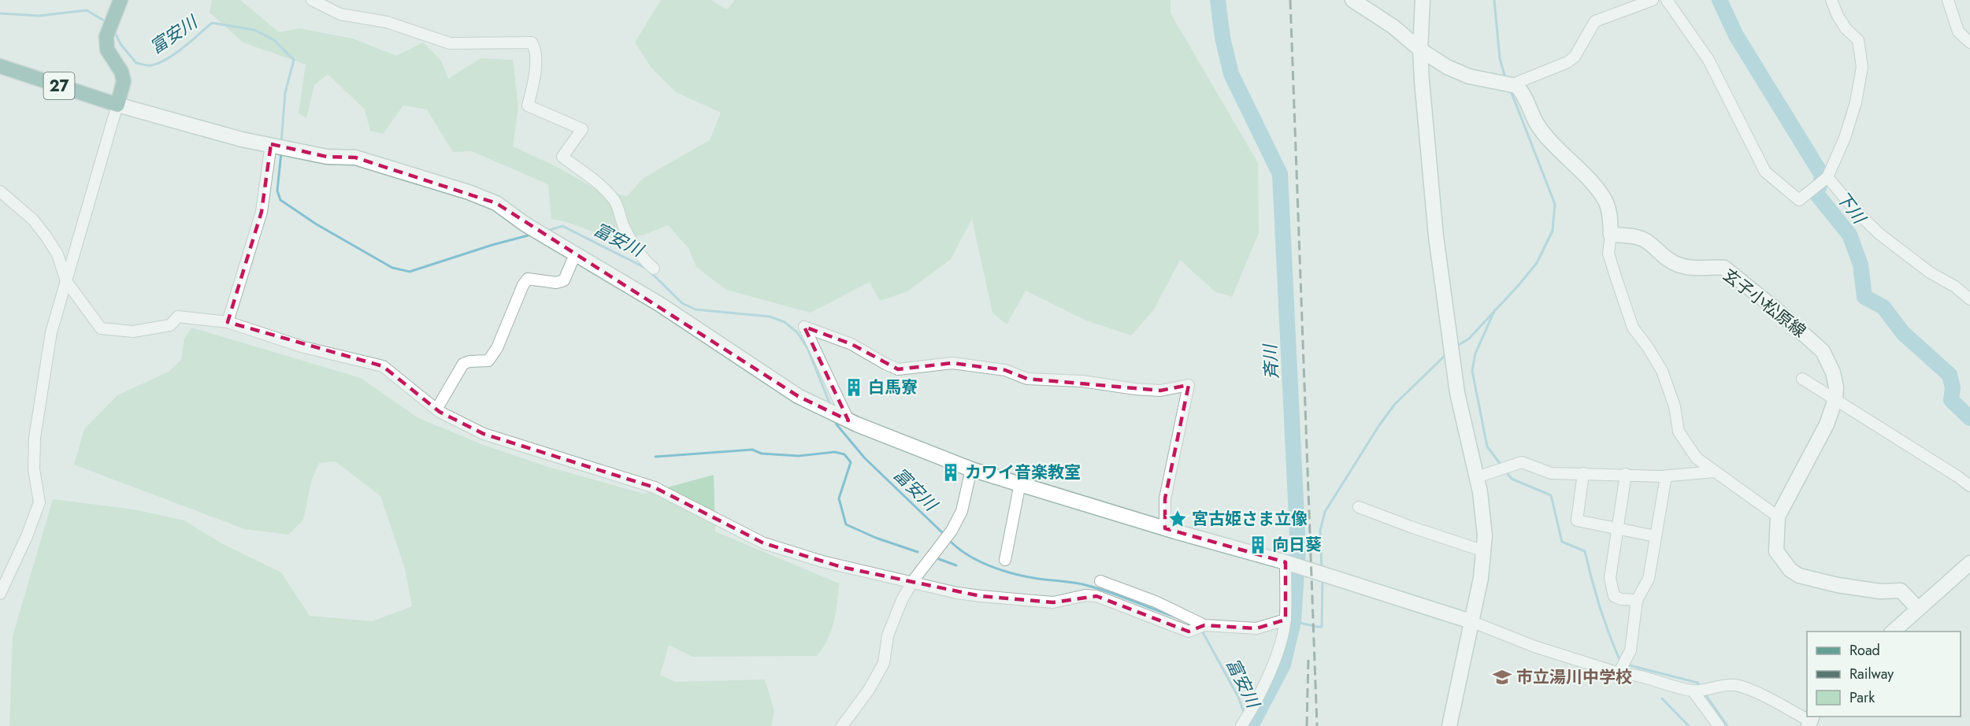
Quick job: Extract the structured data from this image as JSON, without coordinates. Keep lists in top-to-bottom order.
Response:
{
  "streets": {
    "main road": ["27"],
    "street": ["玄子小松原線"]
  },
  "water": ["富安川", "下川", "斉川"],
  "places": {
    "building": ["白馬寮", "カワイ音楽教室", "向日葵"],
    "place": ["宮古姫さま立像"],
    "school or university": ["市立湯川中学校"]
  },
  "legend": ["Road", "Railway", "Park"]
}
